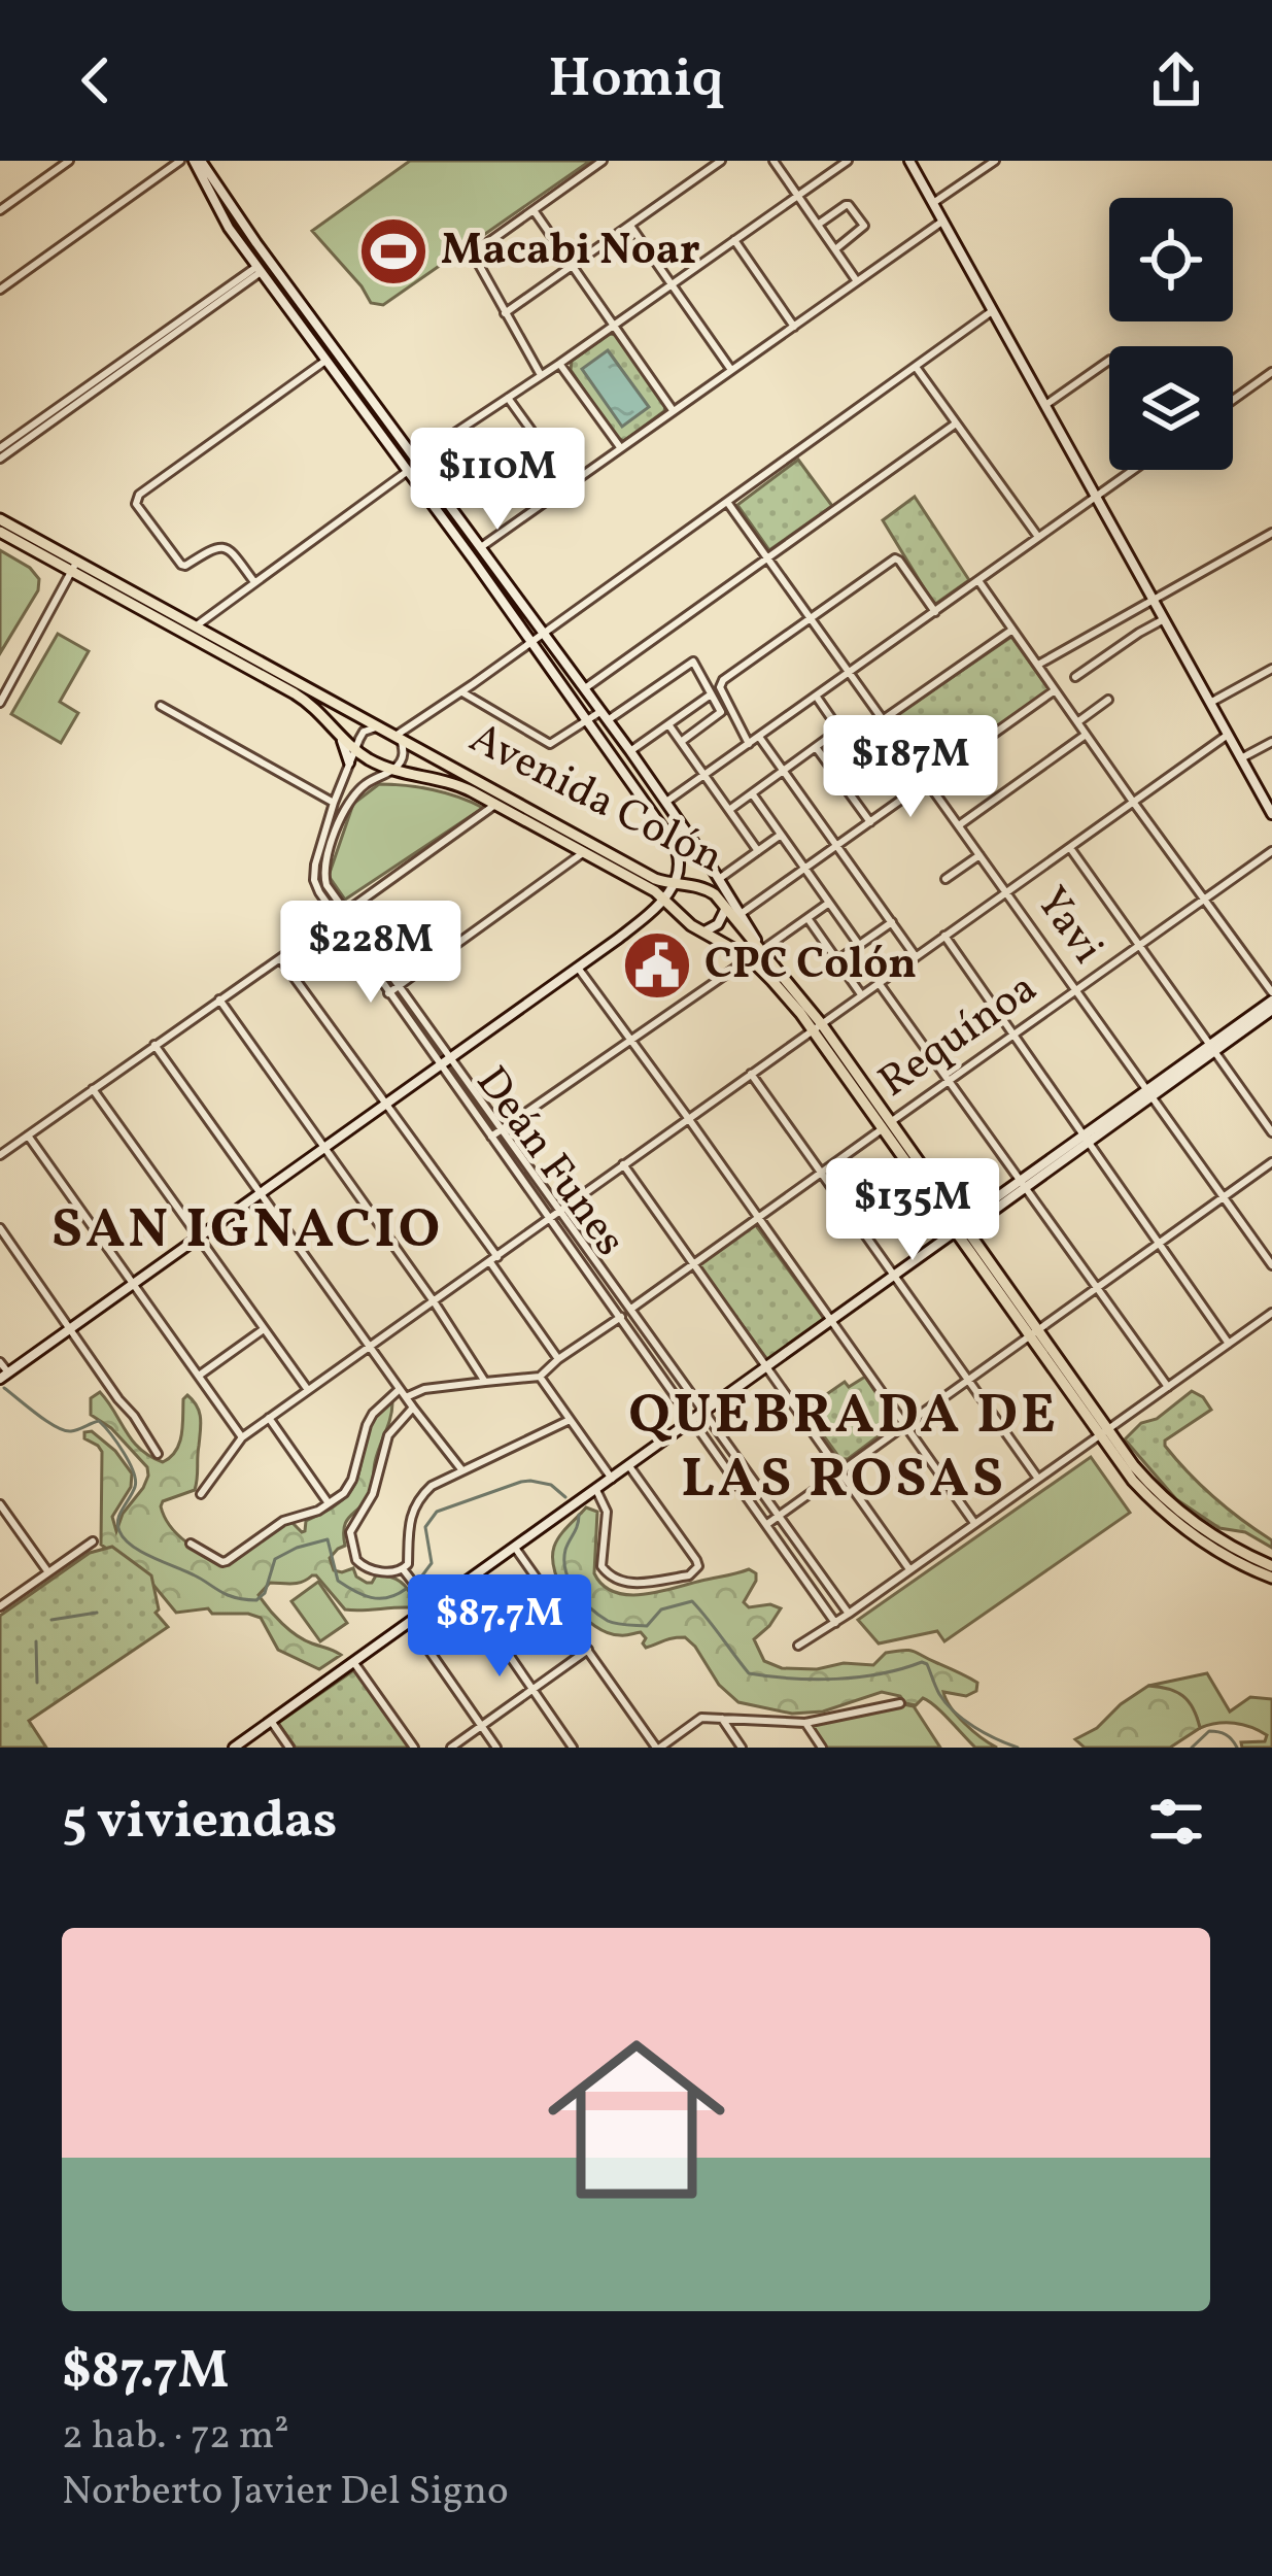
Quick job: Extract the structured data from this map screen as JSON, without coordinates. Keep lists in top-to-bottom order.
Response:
{
  "streets": {
    "main road": ["Avenida Colón"],
    "street": ["Yavi", "Requínoa", "Deán Funes"]
  },
  "crossings": [
    ["Avenida Colón", "Requínoa"],
    ["Avenida Colón", "Deán Funes"],
    ["Yavi", "Requínoa"],
    ["Requínoa", "Deán Funes"]
  ],
  "districts": ["SAN IGNACIO", "QUEBRADA DE LAS ROSAS"],
  "places": {
    "sports": ["Macabi Noar"],
    "public building": ["CPC Colón"]
  },
  "page": {
    "header": "Homiq",
    "price": [
      "$110M",
      "$187M",
      "$228M",
      "$135M",
      "$87.7M"
    ],
    "heading": "5 viviendas",
    "list": [
      {
        "name": "$87.7M",
        "note": "2 hab. · 72 m² · Norberto Javier Del Signo"
      }
    ]
  }
}
